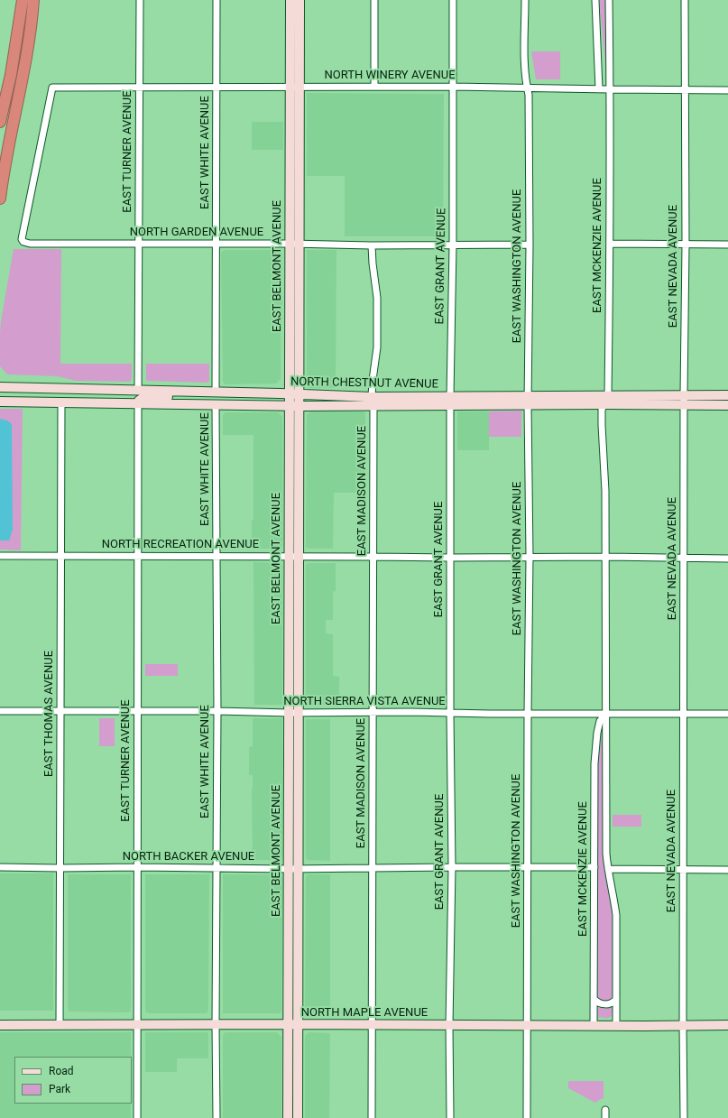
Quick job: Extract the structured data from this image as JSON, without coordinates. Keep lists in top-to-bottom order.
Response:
{
  "streets": {
    "main road": ["EAST BELMONT AVENUE", "NORTH CHESTNUT AVENUE", "NORTH MAPLE AVENUE"],
    "street": [
      "NORTH WINERY AVENUE",
      "EAST TURNER AVENUE",
      "EAST WHITE AVENUE",
      "NORTH GARDEN AVENUE",
      "EAST MCKENZIE AVENUE",
      "EAST GRANT AVENUE",
      "EAST WASHINGTON AVENUE",
      "EAST NEVADA AVENUE",
      "EAST MADISON AVENUE",
      "NORTH RECREATION AVENUE",
      "NORTH SIERRA VISTA AVENUE",
      "EAST THOMAS AVENUE",
      "NORTH BACKER AVENUE"
    ]
  },
  "crossings": [
    ["NORTH WINERY AVENUE", "EAST TURNER AVENUE"],
    ["NORTH WINERY AVENUE", "EAST WHITE AVENUE"],
    ["NORTH WINERY AVENUE", "NORTH GARDEN AVENUE"],
    ["NORTH WINERY AVENUE", "EAST MCKENZIE AVENUE"],
    ["NORTH WINERY AVENUE", "EAST BELMONT AVENUE"],
    ["NORTH WINERY AVENUE", "EAST GRANT AVENUE"],
    ["NORTH WINERY AVENUE", "EAST WASHINGTON AVENUE"],
    ["NORTH WINERY AVENUE", "EAST NEVADA AVENUE"],
    ["EAST TURNER AVENUE", "NORTH GARDEN AVENUE"],
    ["EAST TURNER AVENUE", "NORTH CHESTNUT AVENUE"],
    ["EAST TURNER AVENUE", "NORTH RECREATION AVENUE"],
    ["EAST TURNER AVENUE", "NORTH SIERRA VISTA AVENUE"],
    ["EAST TURNER AVENUE", "NORTH BACKER AVENUE"],
    ["EAST TURNER AVENUE", "NORTH MAPLE AVENUE"],
    ["EAST WHITE AVENUE", "NORTH GARDEN AVENUE"],
    ["EAST WHITE AVENUE", "NORTH CHESTNUT AVENUE"],
    ["EAST WHITE AVENUE", "NORTH RECREATION AVENUE"],
    ["EAST WHITE AVENUE", "NORTH SIERRA VISTA AVENUE"],
    ["EAST WHITE AVENUE", "NORTH BACKER AVENUE"],
    ["EAST WHITE AVENUE", "NORTH MAPLE AVENUE"],
    ["NORTH GARDEN AVENUE", "EAST BELMONT AVENUE"],
    ["NORTH GARDEN AVENUE", "EAST GRANT AVENUE"],
    ["NORTH GARDEN AVENUE", "EAST WASHINGTON AVENUE"],
    ["NORTH GARDEN AVENUE", "EAST MADISON AVENUE"],
    ["EAST MCKENZIE AVENUE", "NORTH CHESTNUT AVENUE"],
    ["EAST MCKENZIE AVENUE", "NORTH RECREATION AVENUE"],
    ["EAST MCKENZIE AVENUE", "NORTH SIERRA VISTA AVENUE"],
    ["EAST MCKENZIE AVENUE", "NORTH BACKER AVENUE"],
    ["EAST MCKENZIE AVENUE", "NORTH MAPLE AVENUE"],
    ["EAST BELMONT AVENUE", "NORTH CHESTNUT AVENUE"],
    ["EAST BELMONT AVENUE", "NORTH RECREATION AVENUE"],
    ["EAST BELMONT AVENUE", "NORTH SIERRA VISTA AVENUE"],
    ["EAST BELMONT AVENUE", "NORTH BACKER AVENUE"],
    ["EAST BELMONT AVENUE", "NORTH MAPLE AVENUE"],
    ["EAST GRANT AVENUE", "NORTH CHESTNUT AVENUE"],
    ["EAST GRANT AVENUE", "NORTH RECREATION AVENUE"],
    ["EAST GRANT AVENUE", "NORTH SIERRA VISTA AVENUE"],
    ["EAST GRANT AVENUE", "NORTH BACKER AVENUE"],
    ["EAST GRANT AVENUE", "NORTH MAPLE AVENUE"],
    ["EAST WASHINGTON AVENUE", "NORTH CHESTNUT AVENUE"],
    ["EAST WASHINGTON AVENUE", "NORTH RECREATION AVENUE"],
    ["EAST WASHINGTON AVENUE", "NORTH SIERRA VISTA AVENUE"],
    ["EAST WASHINGTON AVENUE", "NORTH BACKER AVENUE"],
    ["EAST WASHINGTON AVENUE", "NORTH MAPLE AVENUE"],
    ["EAST NEVADA AVENUE", "NORTH CHESTNUT AVENUE"],
    ["EAST NEVADA AVENUE", "NORTH RECREATION AVENUE"],
    ["EAST NEVADA AVENUE", "NORTH SIERRA VISTA AVENUE"],
    ["EAST NEVADA AVENUE", "NORTH MAPLE AVENUE"],
    ["NORTH CHESTNUT AVENUE", "EAST MADISON AVENUE"],
    ["NORTH CHESTNUT AVENUE", "EAST THOMAS AVENUE"],
    ["EAST MADISON AVENUE", "NORTH RECREATION AVENUE"],
    ["EAST MADISON AVENUE", "NORTH SIERRA VISTA AVENUE"],
    ["EAST MADISON AVENUE", "NORTH BACKER AVENUE"],
    ["EAST MADISON AVENUE", "NORTH MAPLE AVENUE"],
    ["NORTH RECREATION AVENUE", "EAST THOMAS AVENUE"],
    ["NORTH SIERRA VISTA AVENUE", "EAST THOMAS AVENUE"],
    ["EAST THOMAS AVENUE", "NORTH BACKER AVENUE"],
    ["EAST THOMAS AVENUE", "NORTH MAPLE AVENUE"]
  ],
  "legend": ["Road", "Park"]
}
